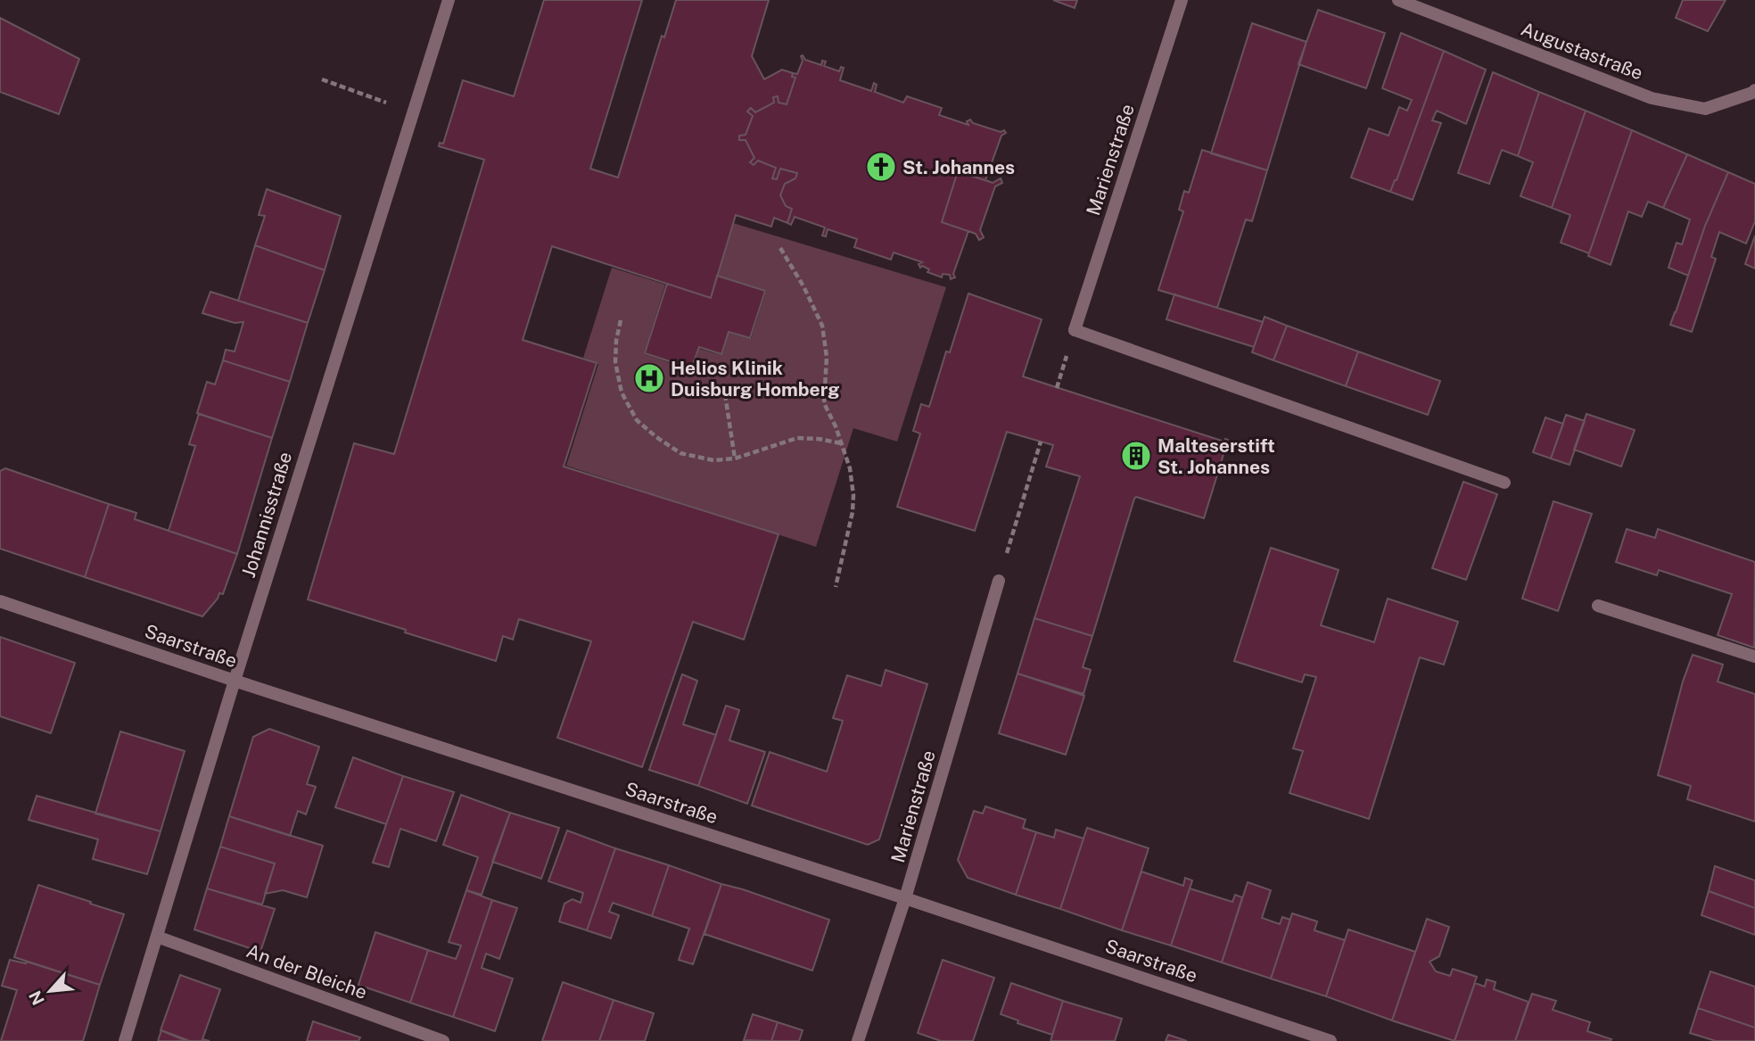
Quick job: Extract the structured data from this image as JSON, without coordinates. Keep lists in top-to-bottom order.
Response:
{
  "streets": {
    "street": [
      "Augustastraße",
      "Marienstraße",
      "Johannisstraße",
      "Saarstraße",
      "An der Bleiche"
    ]
  },
  "crossings": [
    ["Marienstraße", "Saarstraße"],
    ["Johannisstraße", "Saarstraße"],
    ["Johannisstraße", "An der Bleiche"]
  ],
  "places": {
    "church": ["St. Johannes"],
    "hospital": ["Helios Klinik Duisburg Homberg"],
    "building": ["Malteserstift St. Johannes"]
  },
  "north": "bottom left"
}
